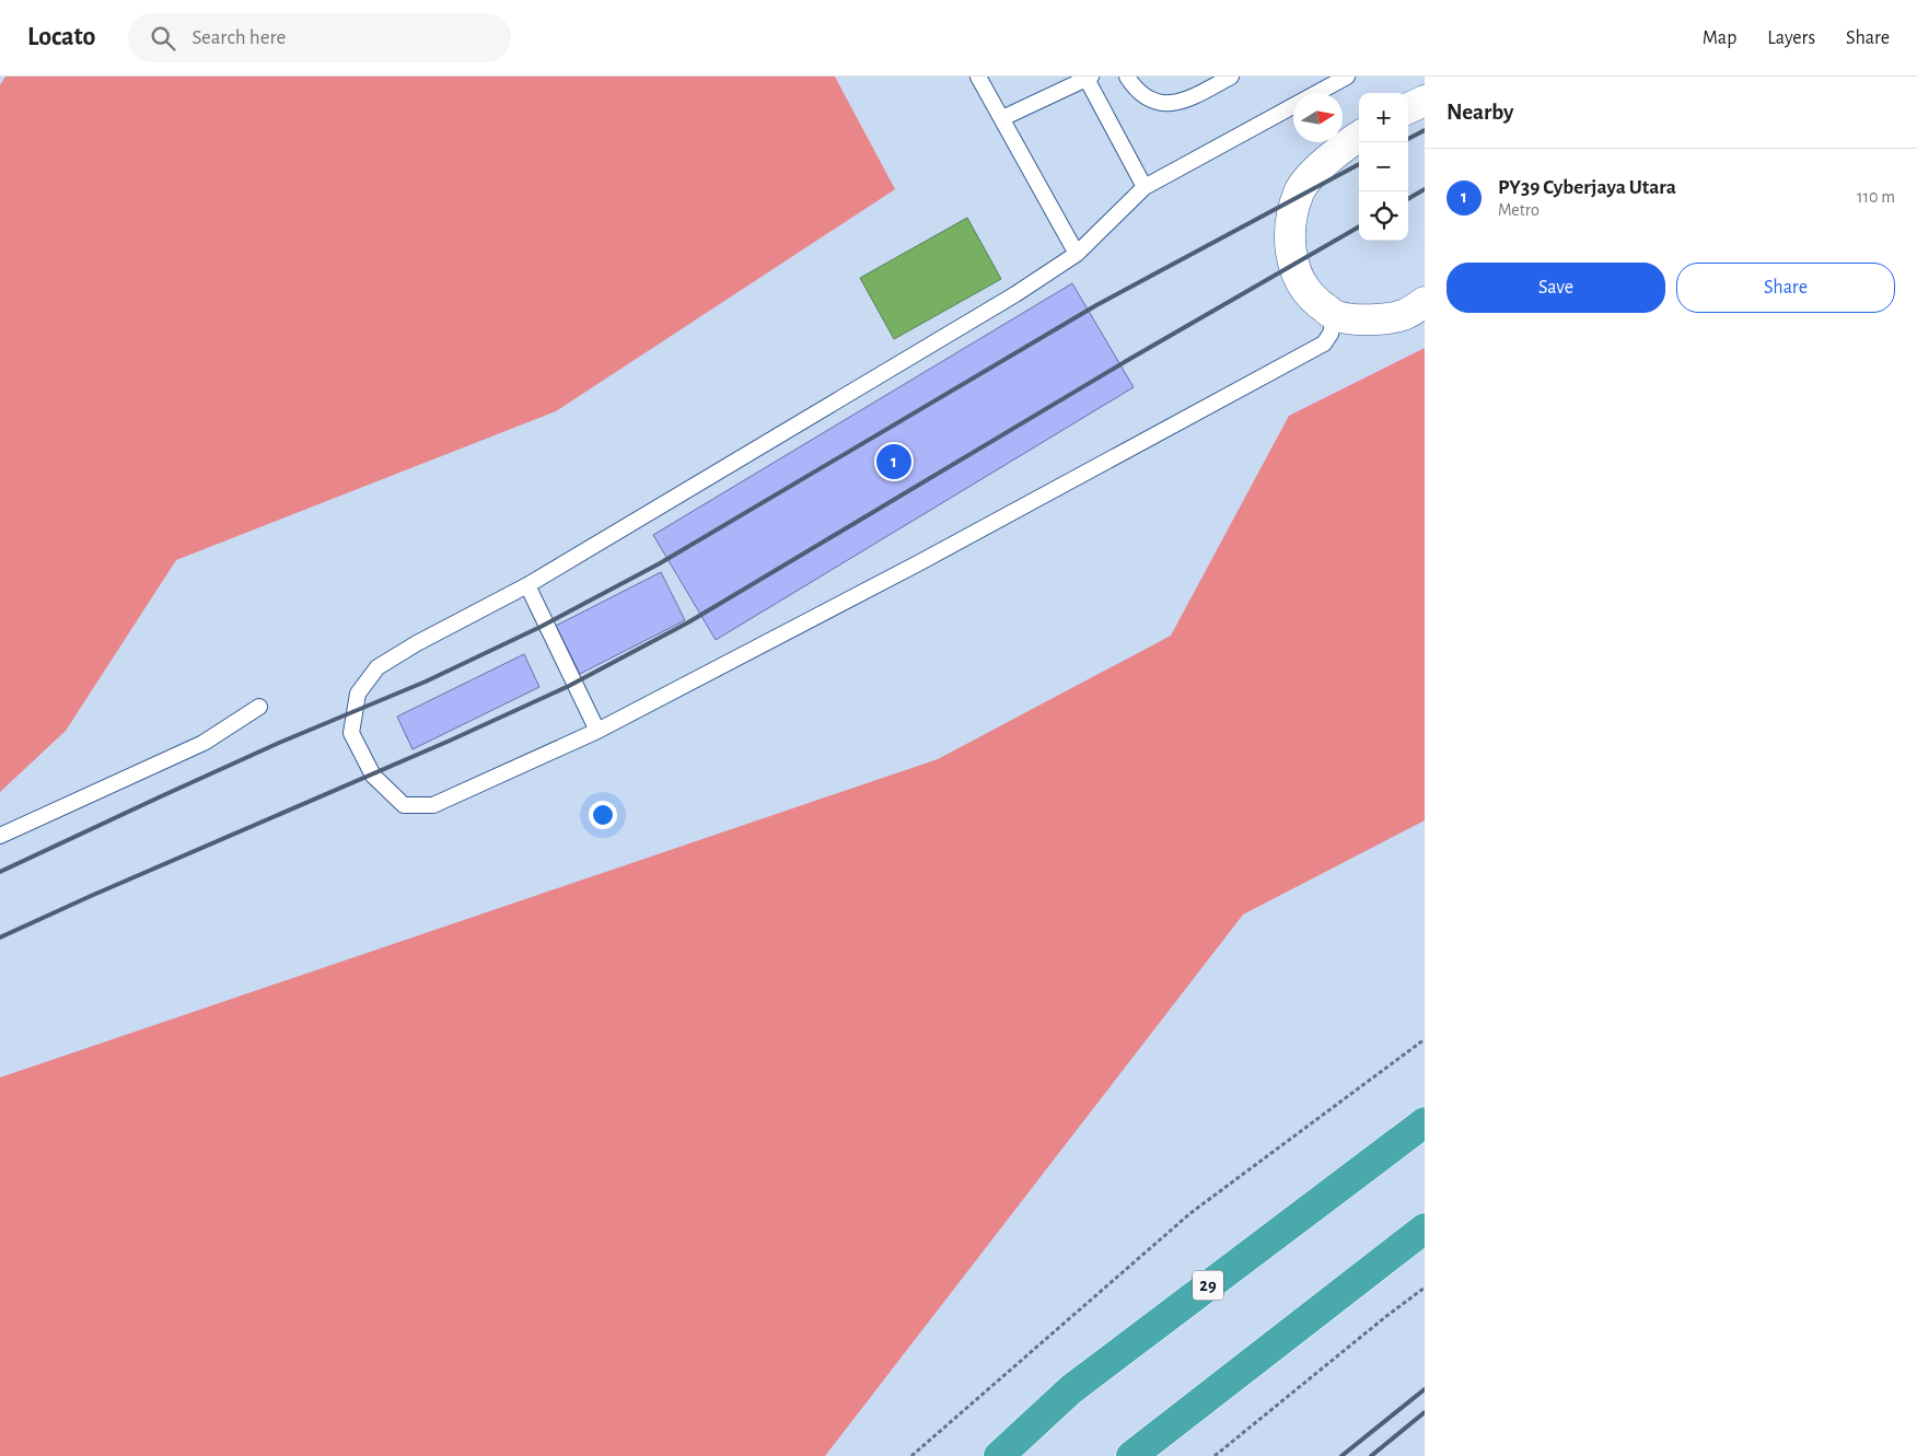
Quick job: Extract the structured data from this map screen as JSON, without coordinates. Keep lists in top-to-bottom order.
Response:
{
  "streets": {
    "highway": ["29"]
  },
  "north": "right",
  "page": {
    "header": "Locato",
    "search": "Search here",
    "nav": ["Map", "Layers", "Share"],
    "heading": "Nearby",
    "map_buttons": ["+", "−"],
    "list": [
      {
        "mark": "1",
        "name": "PY39 Cyberjaya Utara",
        "note": "Metro",
        "value": "110 m"
      }
    ],
    "buttons": ["Save", "Share"],
    "pins": "1"
  }
}
